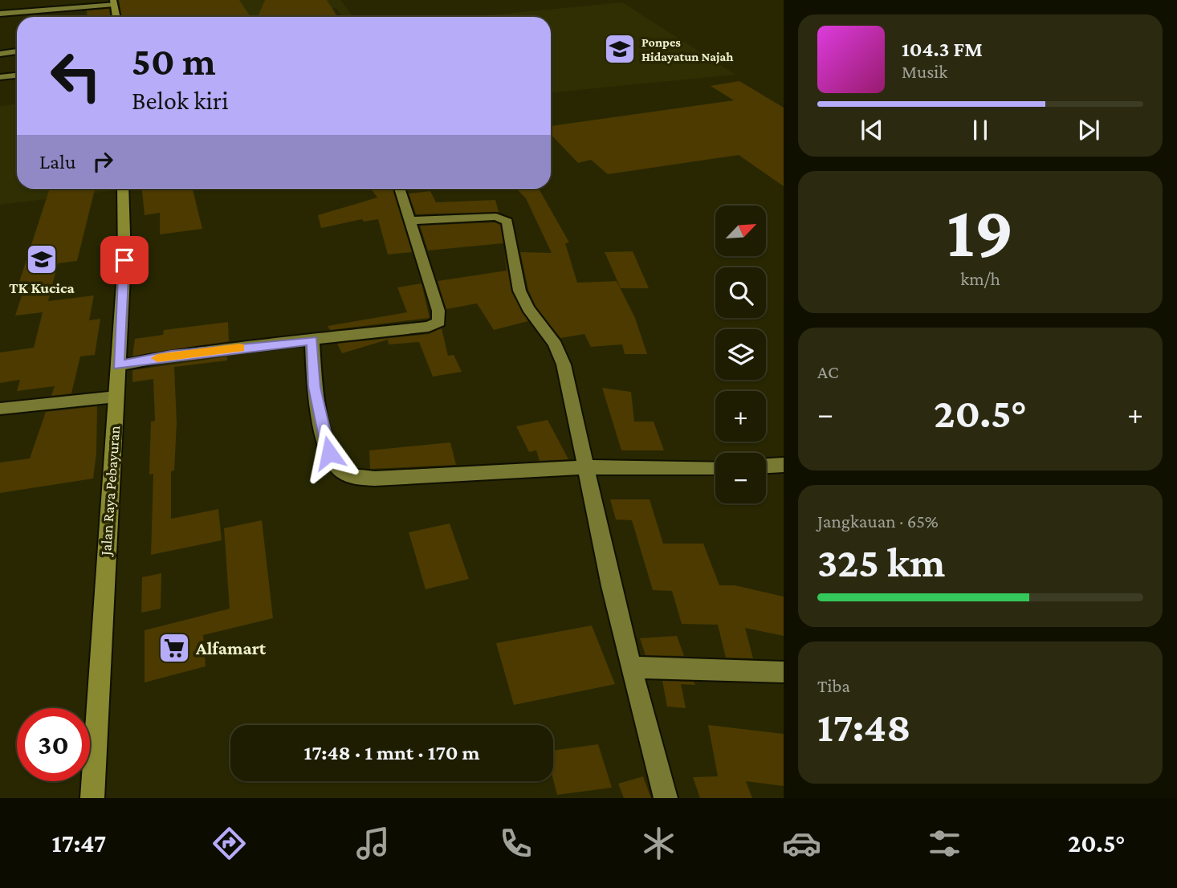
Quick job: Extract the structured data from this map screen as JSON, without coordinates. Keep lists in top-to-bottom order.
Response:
{
  "streets": {
    "main road": ["Jalan Raya Pebayuran"]
  },
  "places": {
    "school or university": ["Ponpes Hidayatun Najah", "TK Kucica"],
    "supermarket": ["Alfamart"]
  },
  "north": "top right",
  "page": {
    "turn": ["50 m", "Belok kiri"],
    "song": ["104.3 FM", "Musik"],
    "then": "Lalu",
    "tile": [
      ["19", "km/h"],
      "AC",
      ["Jangkauan · 65%", "325 km"],
      ["Tiba", "17:48"]
    ],
    "map_buttons": ["+", "−"],
    "heat": ["−", "20.5°", "+"],
    "limit": "30",
    "trip": "17:48 · 1 mnt · 170 m",
    "tabs": ["17:47", "20.5°"]
  }
}
